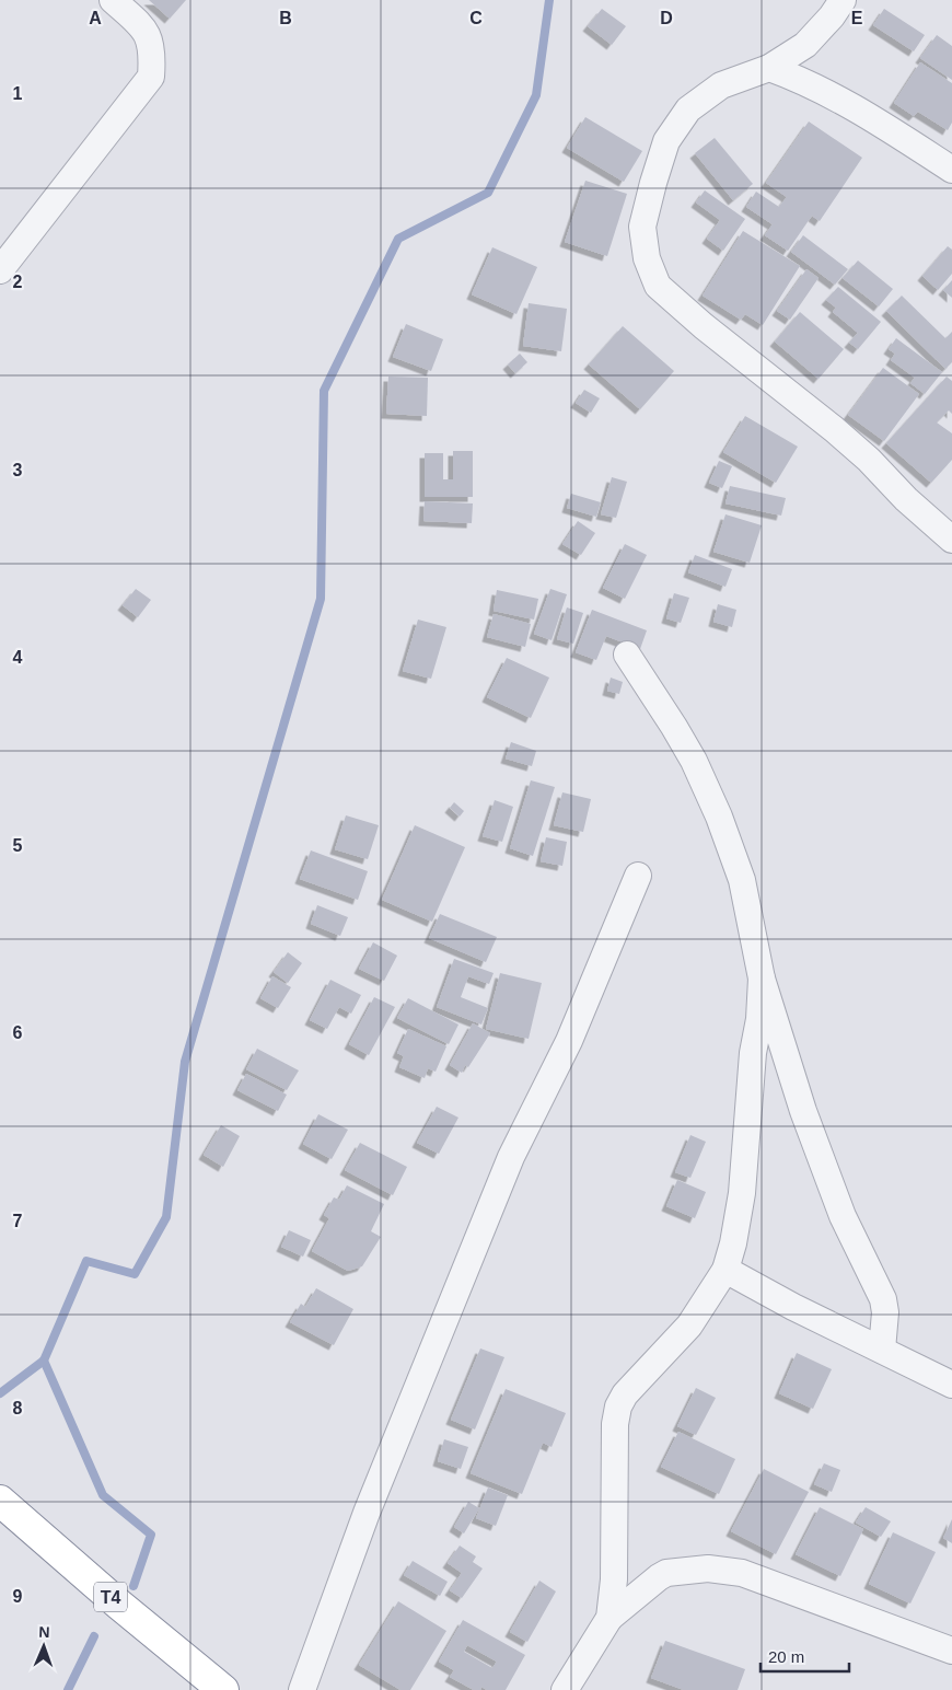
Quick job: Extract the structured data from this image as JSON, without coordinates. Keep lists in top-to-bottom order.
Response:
{
  "streets": {
    "highway": ["T4"]
  },
  "scale_bar": "20 m",
  "north": "top",
  "grid": {
    "columns": [
      "A",
      "B",
      "C",
      "D",
      "E"
    ],
    "rows": [
      "1",
      "2",
      "3",
      "4",
      "5",
      "6",
      "7",
      "8",
      "9"
    ]
  }
}
